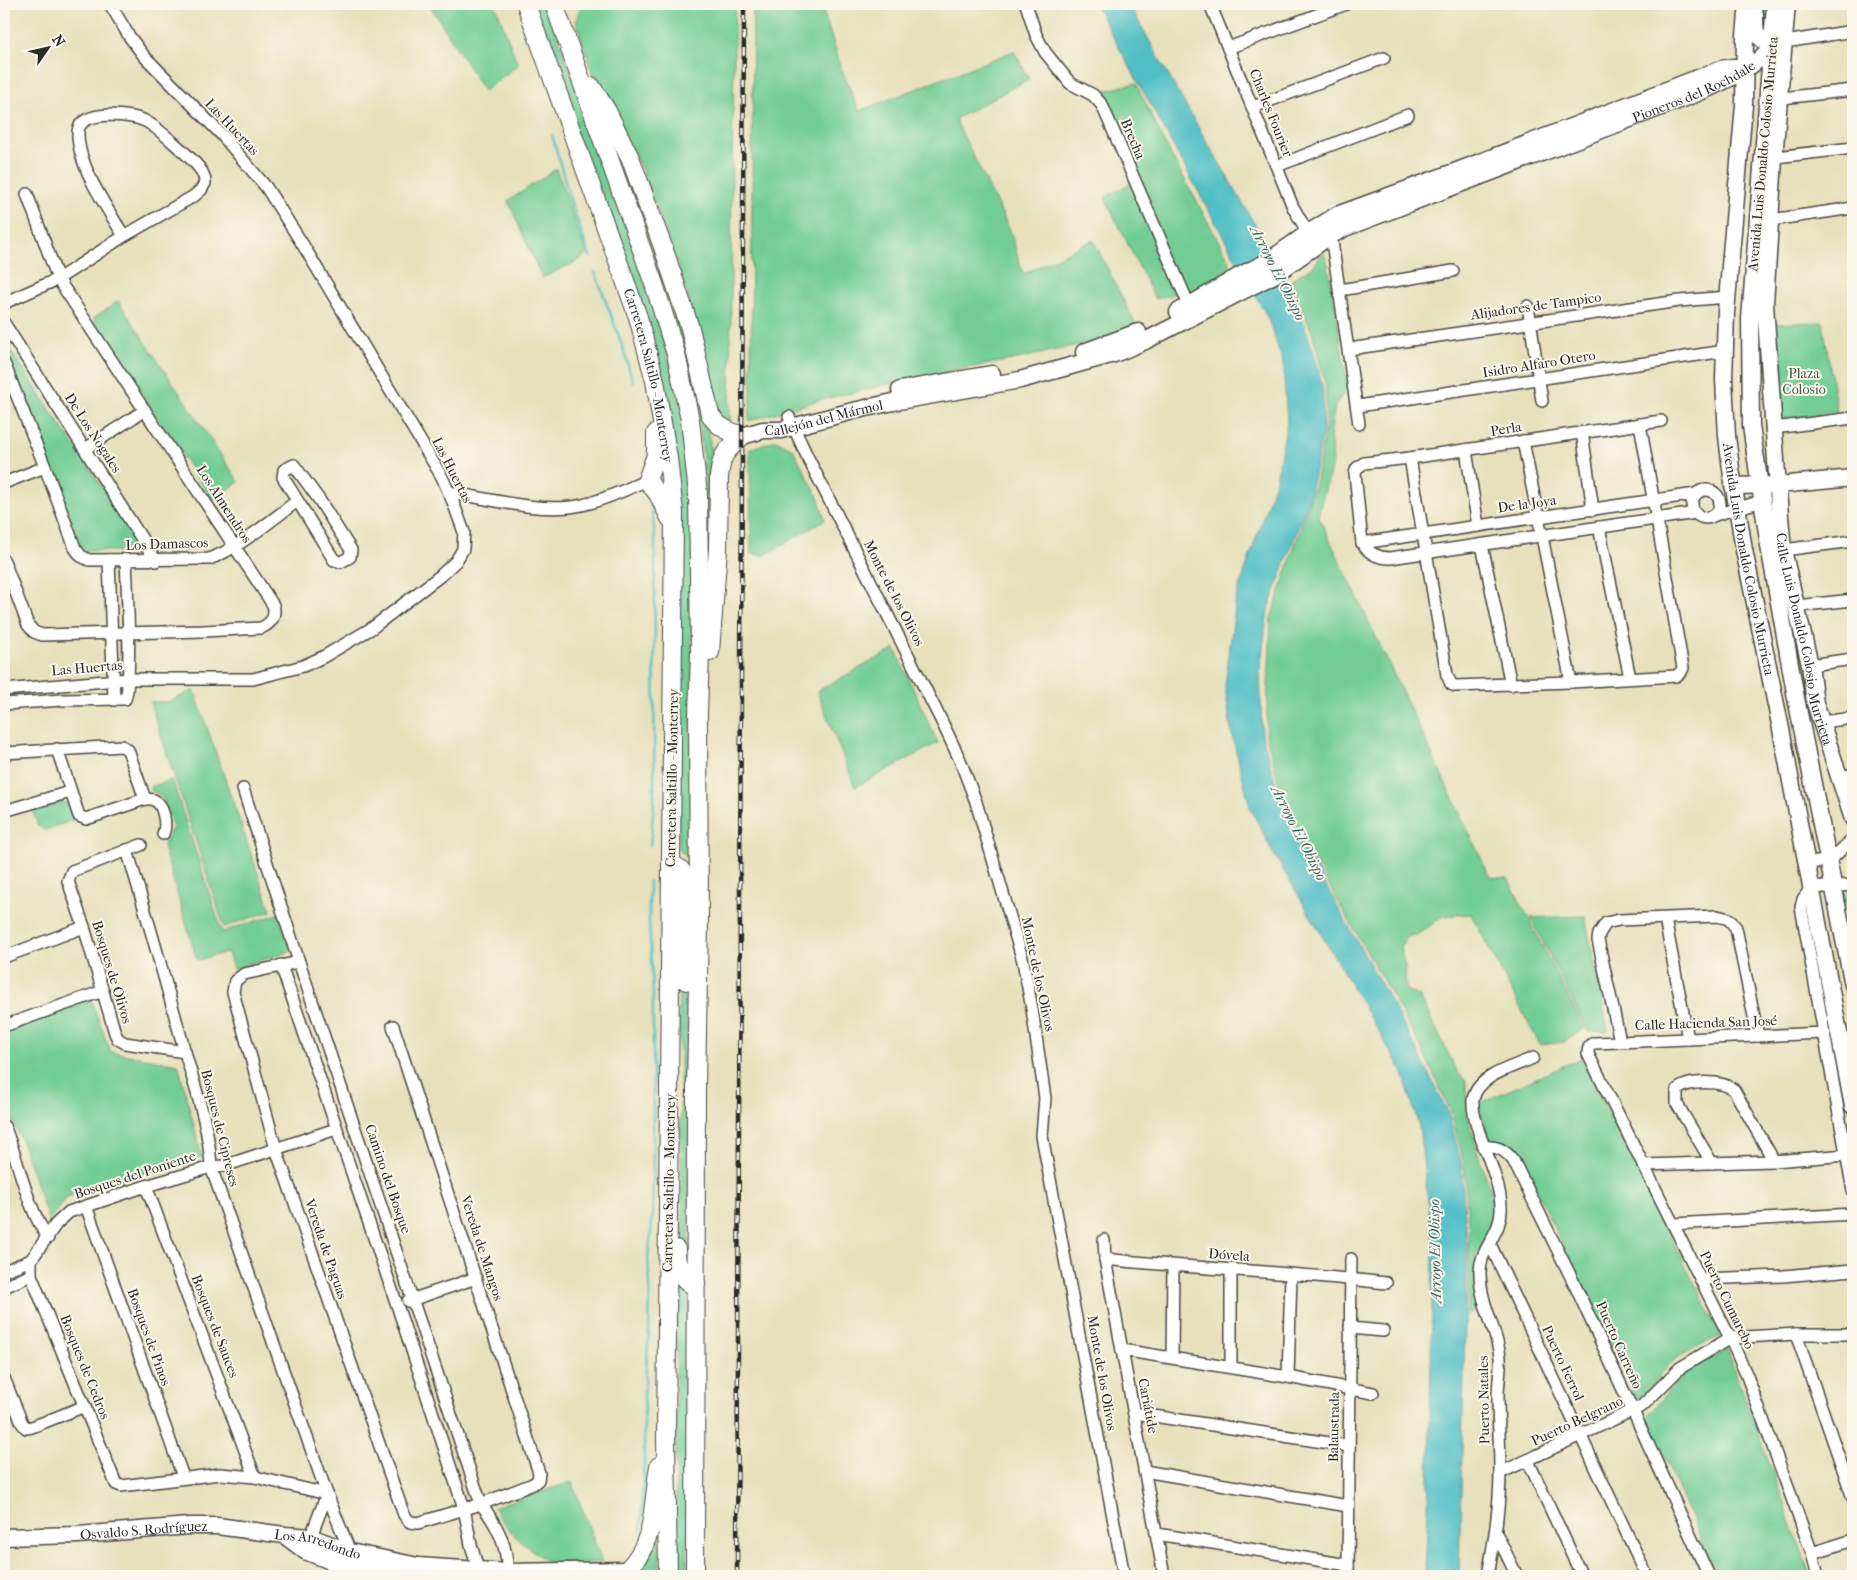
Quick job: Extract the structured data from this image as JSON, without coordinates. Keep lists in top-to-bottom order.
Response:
{
  "streets": {
    "main road": ["Carretera Saltillo - Monterrey"],
    "street": [
      "Pioneros del Rochdale",
      "Charles Fourier",
      "Las Huertas",
      "Brecha",
      "Avenida Luis Donaldo Colosio Murrieta",
      "Alijadores de Tampico",
      "Isidro Alfaro Otero",
      "Callejón del Mármol",
      "Perla",
      "De Los Nogales",
      "Los Almendros",
      "De la Joya",
      "Los Damascos",
      "Monte de los Olivos",
      "Calle Luis Donaldo Colosio Murrieta",
      "Bosques de Olivos",
      "Calle Hacienda San José",
      "Bosques de Cipreses",
      "Bosques del Poniente",
      "Camino del Bosque",
      "Vereda de Mangos",
      "Vereda de Paguas",
      "Dóvela",
      "Puerto Cumarebo",
      "Bosques de Sauces",
      "Bosques de Pinos",
      "Puerto Carreño",
      "Puerto Ferrol",
      "Bosques de Cedros",
      "Puerto Natales",
      "Cariátide",
      "Puerto Belgrano",
      "Balaustrada",
      "Osvaldo S. Rodríguez",
      "Los Arredondo"
    ]
  },
  "crossings": [
    ["Pioneros del Rochdale", "Charles Fourier"],
    ["Pioneros del Rochdale", "Avenida Luis Donaldo Colosio Murrieta"],
    ["Pioneros del Rochdale", "Callejón del Mármol"],
    ["Brecha", "Callejón del Mármol"],
    ["Avenida Luis Donaldo Colosio Murrieta", "Alijadores de Tampico"],
    ["Avenida Luis Donaldo Colosio Murrieta", "Isidro Alfaro Otero"],
    ["Avenida Luis Donaldo Colosio Murrieta", "De la Joya"],
    ["Avenida Luis Donaldo Colosio Murrieta", "Calle Luis Donaldo Colosio Murrieta"],
    ["Callejón del Mármol", "Monte de los Olivos"],
    ["Perla", "De la Joya"],
    ["De Los Nogales", "Los Damascos"],
    ["Los Almendros", "Los Damascos"],
    ["Bosques de Olivos", "Bosques de Cipreses"],
    ["Calle Hacienda San José", "Puerto Cumarebo"],
    ["Bosques de Cipreses", "Bosques del Poniente"],
    ["Bosques de Cipreses", "Los Arredondo"],
    ["Bosques del Poniente", "Vereda de Paguas"],
    ["Bosques del Poniente", "Bosques de Sauces"],
    ["Bosques del Poniente", "Bosques de Pinos"],
    ["Bosques del Poniente", "Bosques de Cedros"],
    ["Camino del Bosque", "Vereda de Mangos"],
    ["Camino del Bosque", "Los Arredondo"],
    ["Dóvela", "Cariátide"],
    ["Dóvela", "Balaustrada"],
    ["Puerto Cumarebo", "Puerto Belgrano"],
    ["Bosques de Pinos", "Bosques de Cedros"],
    ["Puerto Carreño", "Puerto Natales"],
    ["Puerto Carreño", "Puerto Belgrano"],
    ["Puerto Ferrol", "Puerto Natales"],
    ["Puerto Ferrol", "Puerto Belgrano"],
    ["Puerto Natales", "Puerto Belgrano"],
    ["Osvaldo S. Rodríguez", "Los Arredondo"]
  ],
  "water": ["Arroyo El Obispo"],
  "parks": ["Plaza Colosio"],
  "north": "top right"
}
